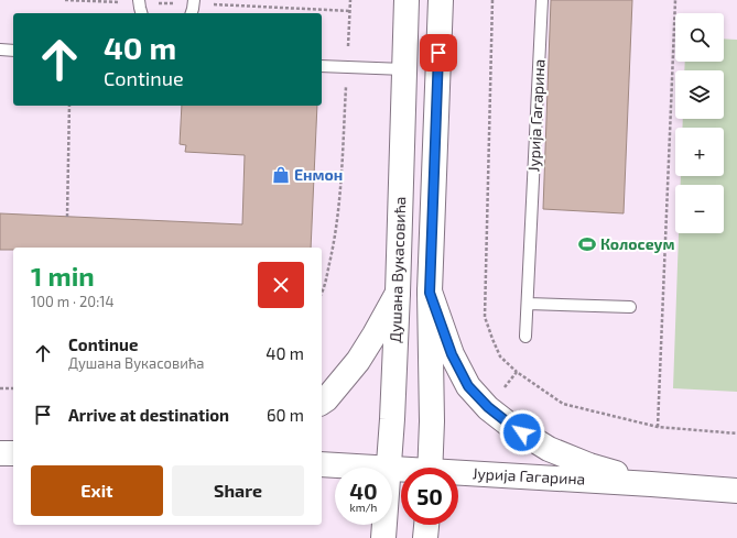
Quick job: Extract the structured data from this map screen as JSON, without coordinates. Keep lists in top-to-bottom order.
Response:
{
  "streets": {
    "street": ["Јурија Гагарина", "Душана Вукасовића"]
  },
  "crossings": [
    ["Јурија Гагарина", "Душана Вукасовића"]
  ],
  "places": {
    "shop": ["Енмон"],
    "sports": ["Колосеум"]
  },
  "page": {
    "map_buttons": ["+", "−"],
    "turn": ["40 m", "Continue"],
    "heading": ["1 min", "100 m · 20:14"],
    "list": [
      {
        "name": "Continue",
        "note": "Душана Вукасовића",
        "value": "40 m"
      },
      {
        "name": "Arrive at destination",
        "value": "60 m"
      }
    ],
    "buttons": ["Exit", "Share"],
    "speed": "40 km/h",
    "limit": "50"
  }
}
